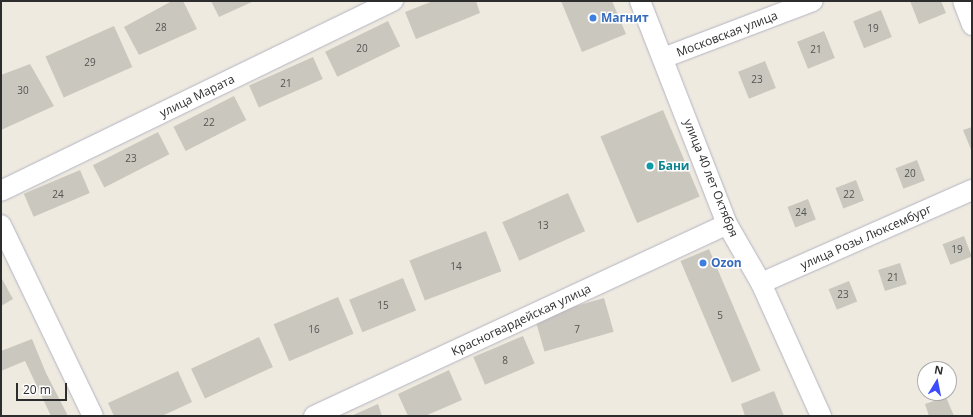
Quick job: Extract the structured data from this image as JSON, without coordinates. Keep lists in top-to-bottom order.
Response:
{
  "streets": {
    "street": [
      "Московская улица",
      "улица Марата",
      "улица 40 лет Октября",
      "улица Розы Люксембург",
      "Красногвардейская улица"
    ]
  },
  "crossings": [
    ["Московская улица", "улица 40 лет Октября"],
    ["улица 40 лет Октября", "улица Розы Люксембург"],
    ["улица 40 лет Октября", "Красногвардейская улица"]
  ],
  "places": ["Магнит", "Бани", "Ozon"],
  "house_numbers": [
    "28",
    "19",
    "20",
    "21",
    "29",
    "23",
    "21",
    "30",
    "22",
    "23",
    "20",
    "24",
    "22",
    "24",
    "13",
    "19",
    "14",
    "21",
    "23",
    "15",
    "5",
    "16",
    "7",
    "8"
  ],
  "scale_bar": "20 m",
  "north": "top"
}
